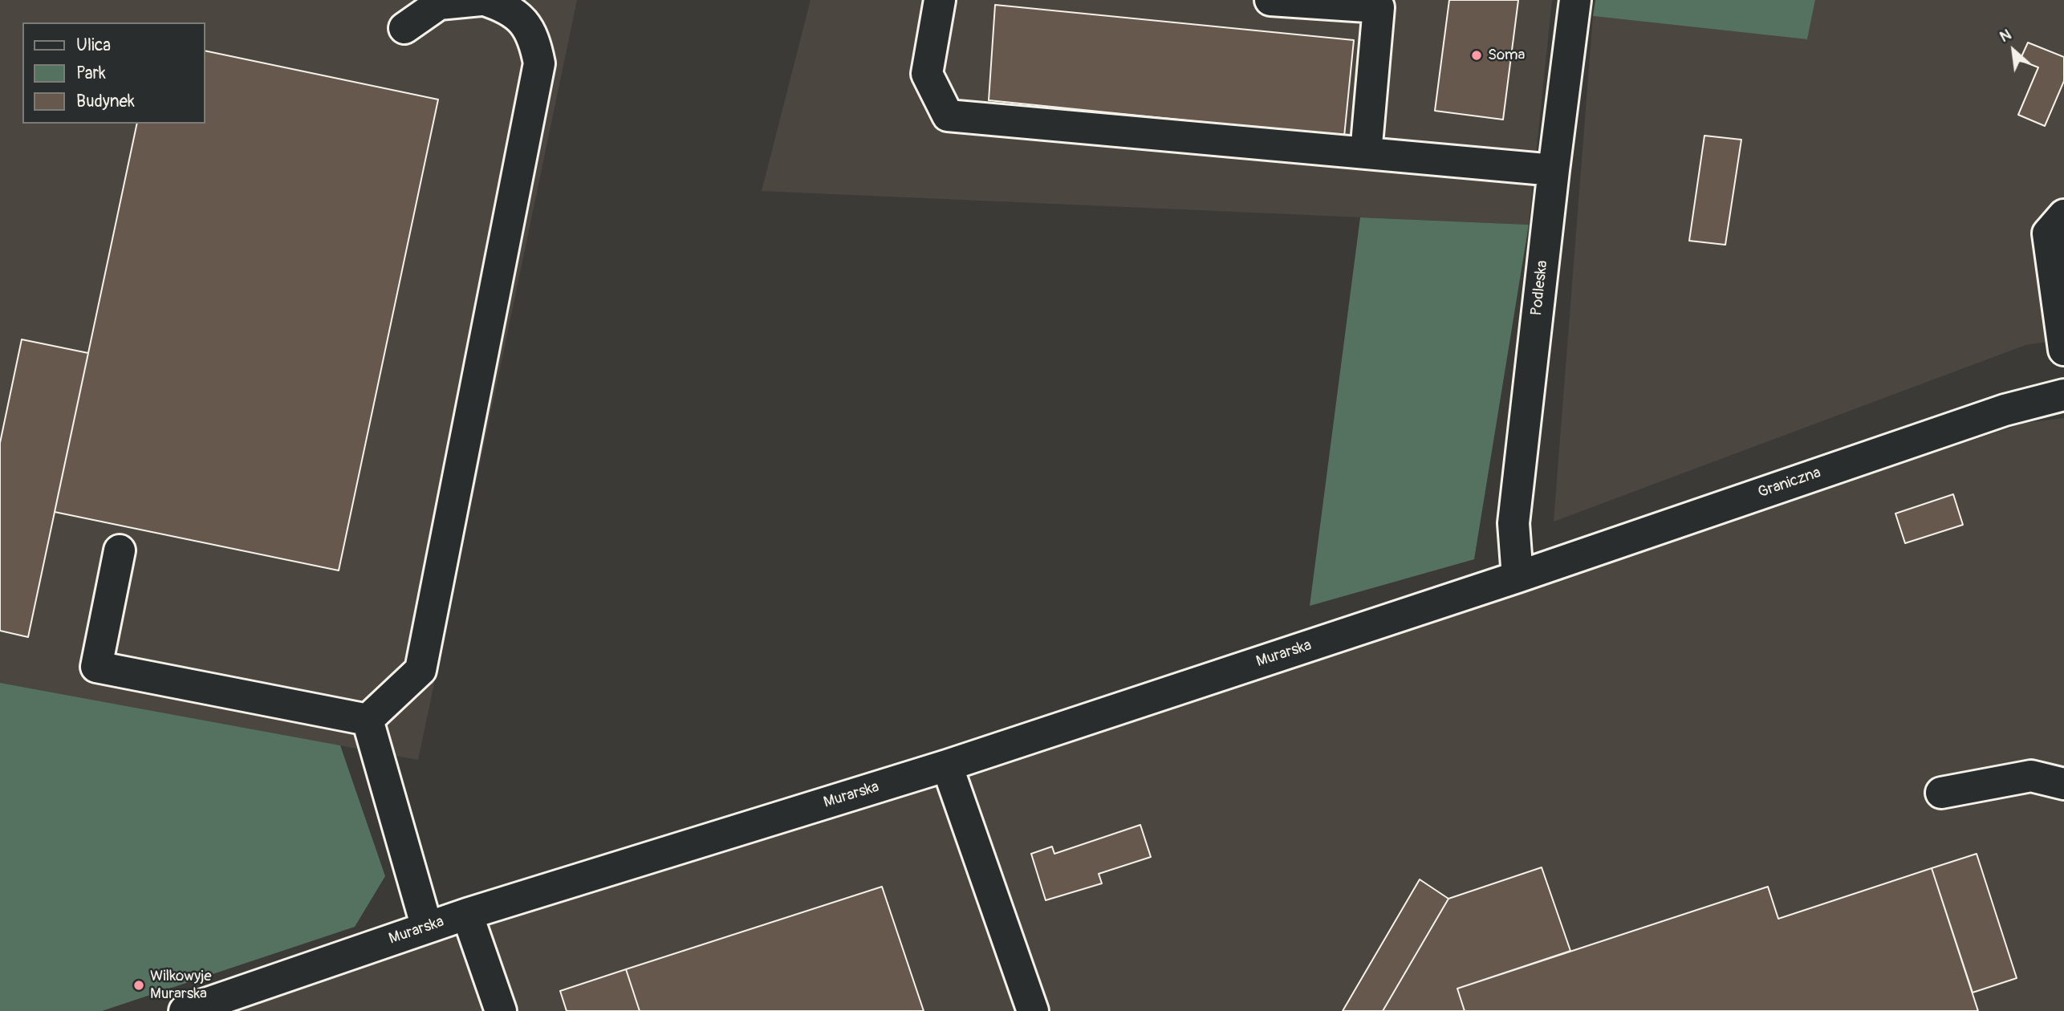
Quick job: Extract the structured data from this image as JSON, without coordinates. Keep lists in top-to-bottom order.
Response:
{
  "streets": {
    "street": ["Podleska", "Graniczna", "Murarska"]
  },
  "crossings": [
    ["Podleska", "Graniczna"],
    ["Podleska", "Murarska"],
    ["Graniczna", "Murarska"]
  ],
  "places": ["Soma", "Wilkowyje Murarska"],
  "legend": ["Ulica", "Park", "Budynek"],
  "north": "top left"
}
